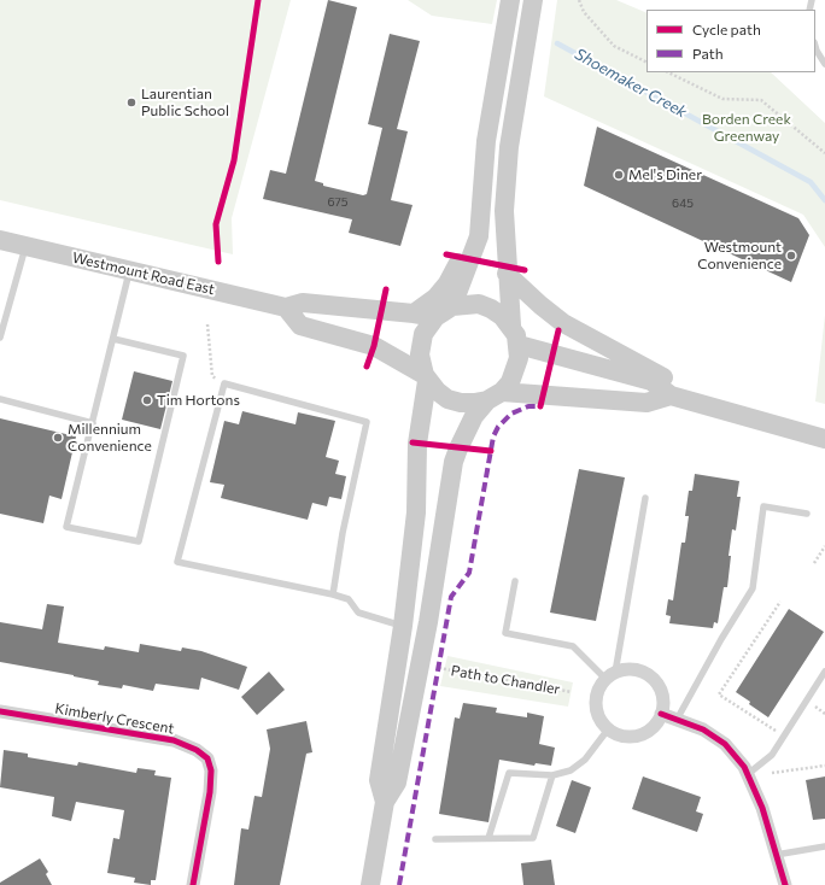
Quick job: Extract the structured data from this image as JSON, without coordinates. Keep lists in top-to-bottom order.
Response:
{
  "streets": {
    "main road": ["Westmount Road East"],
    "street": ["Kimberly Crescent"],
    "path": ["Path to Chandler"]
  },
  "water": ["Shoemaker Creek"],
  "parks": ["Borden Creek Greenway"],
  "places": [
    "Laurentian Public School",
    "Mel's Diner",
    "Westmount Convenience",
    "Tim Hortons",
    "Millennium Convenience"
  ],
  "house_numbers": ["675", "645"],
  "legend": ["Cycle path", "Path"]
}
